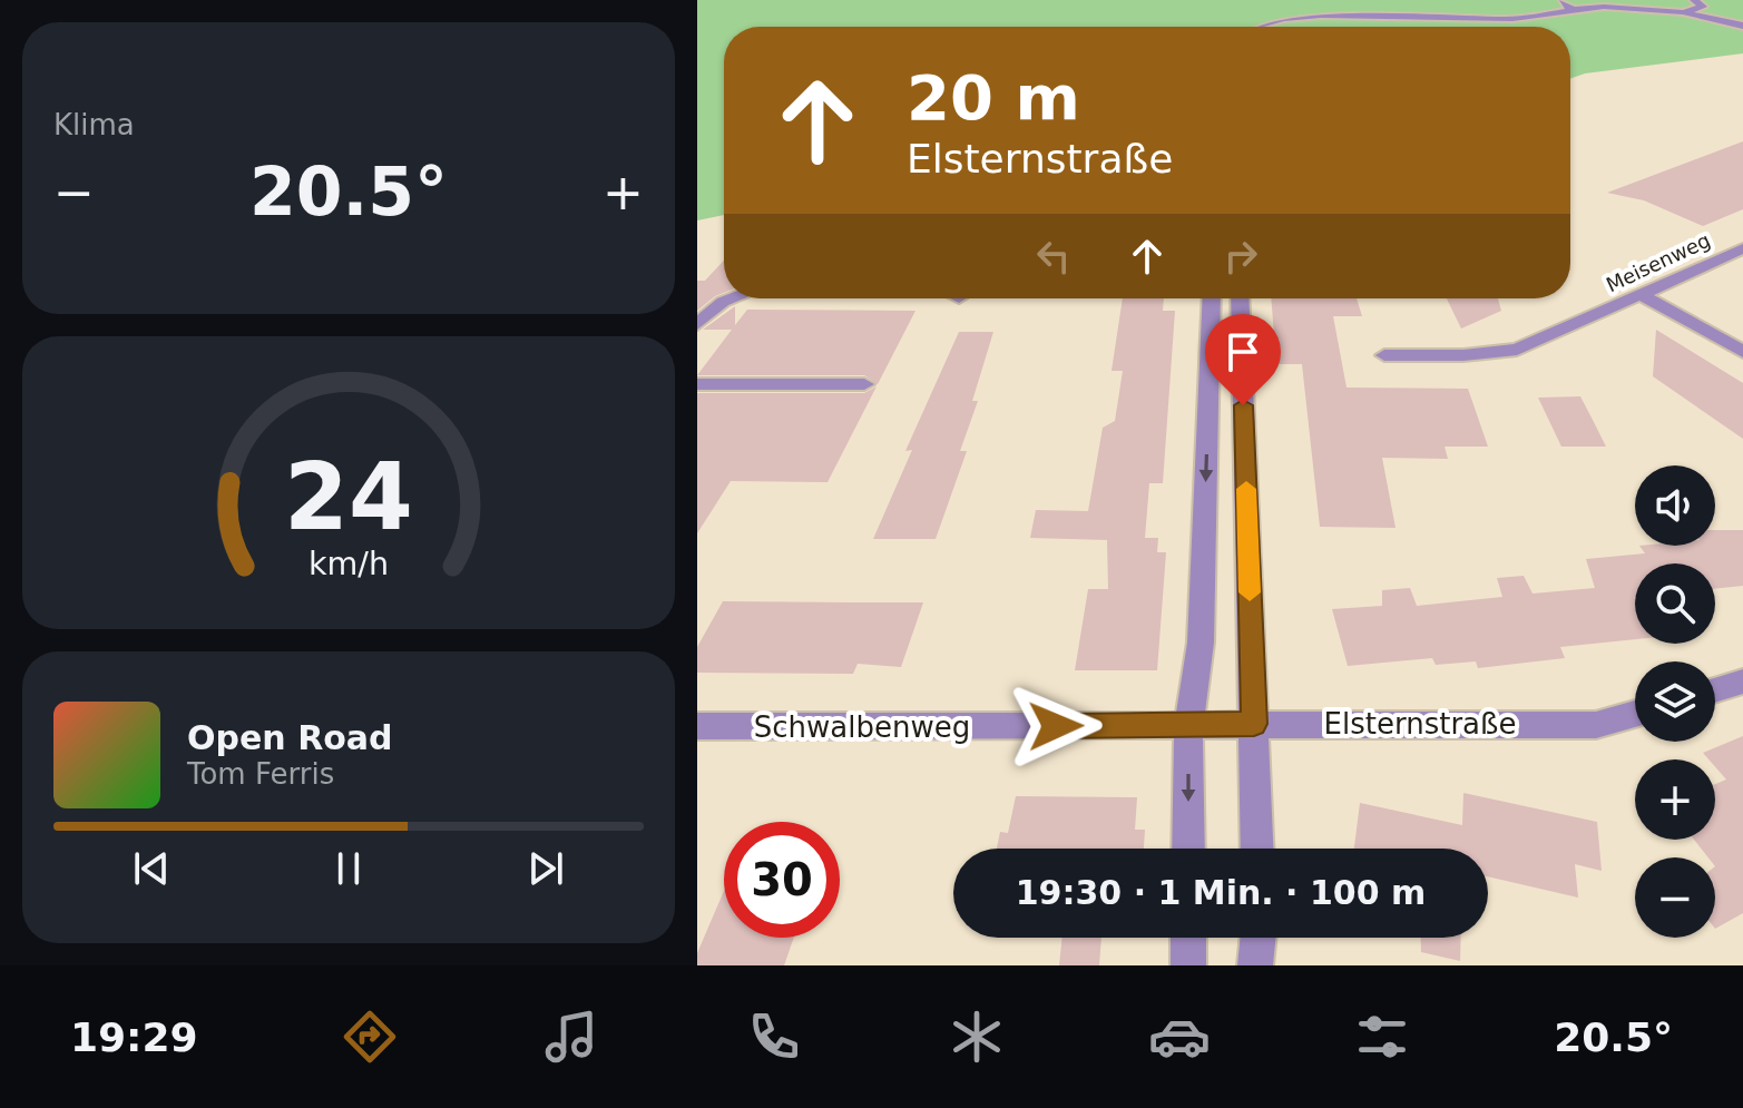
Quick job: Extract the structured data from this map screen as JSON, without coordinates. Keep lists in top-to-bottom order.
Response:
{
  "streets": {
    "street": ["Meisenweg", "Elsternstraße", "Schwalbenweg"]
  },
  "crossings": [
    ["Elsternstraße", "Schwalbenweg"]
  ],
  "page": {
    "tile": "Klima",
    "turn": ["20 m", "Elsternstraße"],
    "heat": ["−", "20.5°", "+"],
    "map_buttons": ["+", "−"],
    "song": ["Open Road", "Tom Ferris"],
    "limit": "30",
    "trip": "19:30 · 1 Min. · 100 m",
    "tabs": ["19:29", "20.5°"],
    "gauge": ["24", "km/h"]
  }
}
